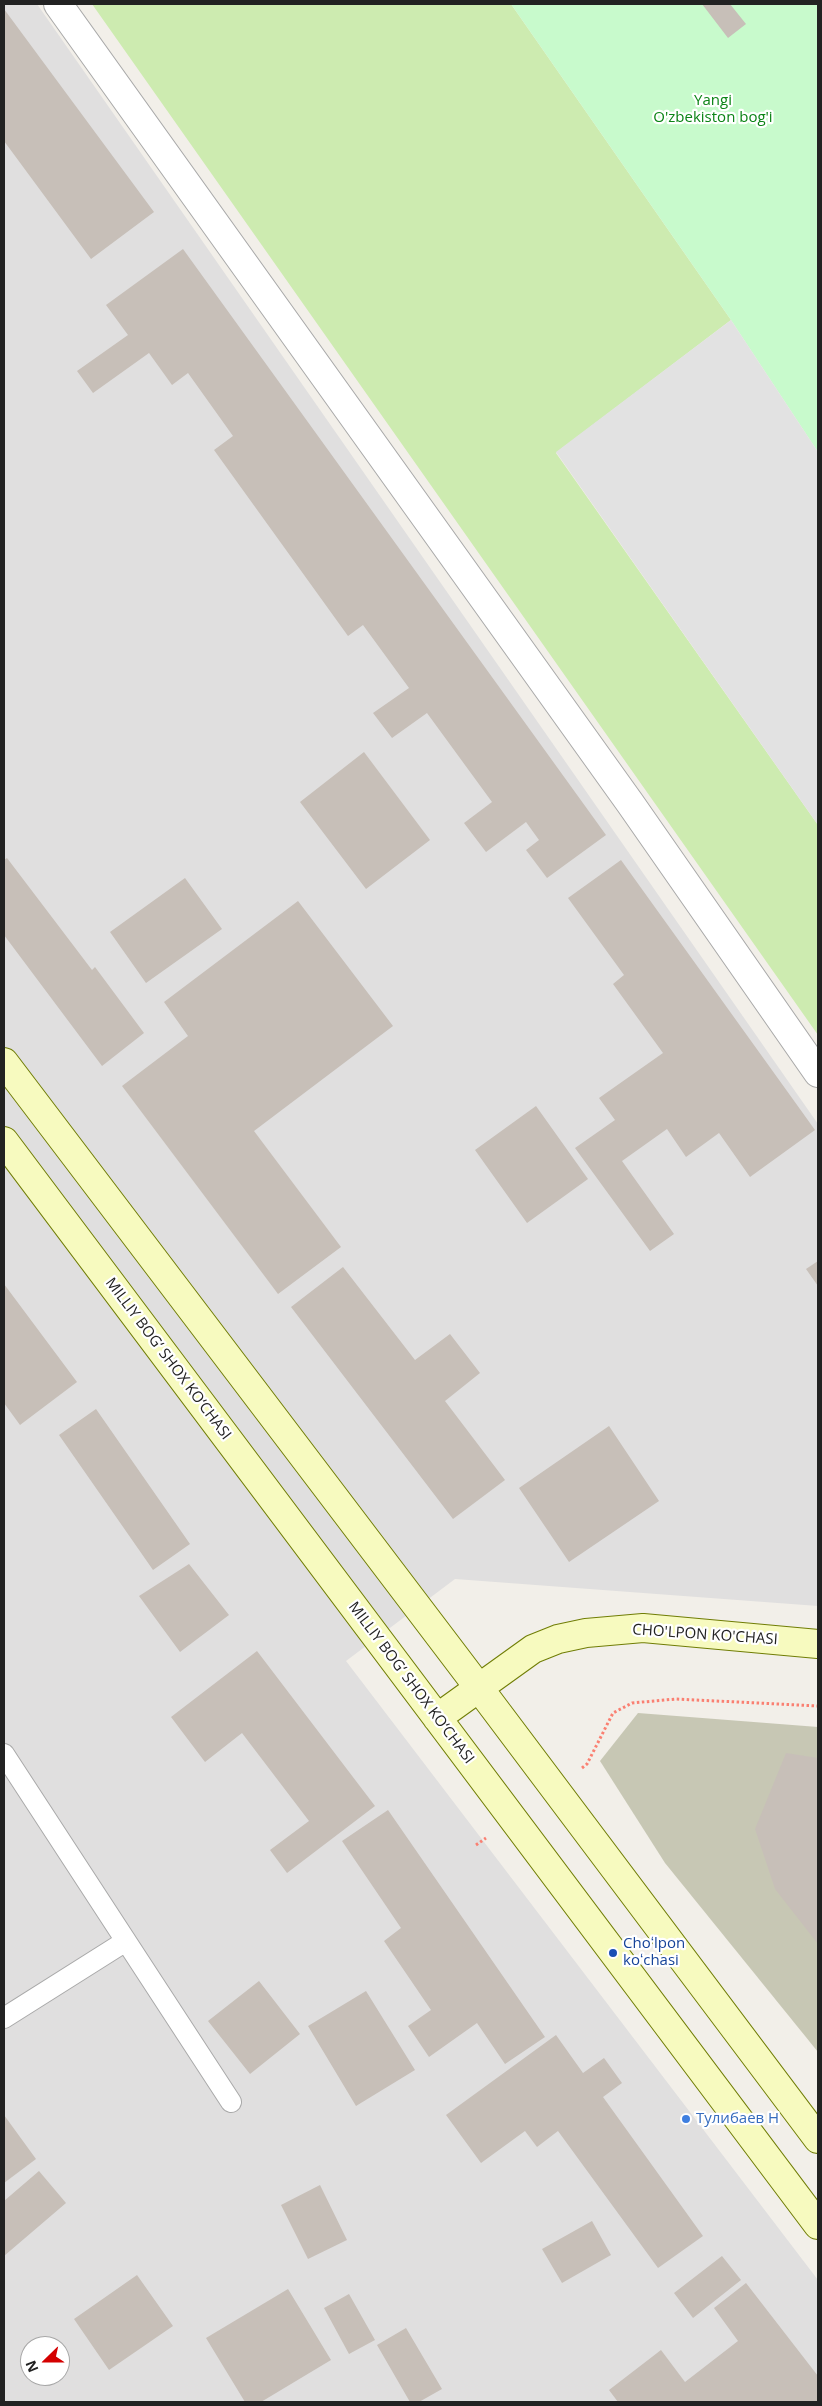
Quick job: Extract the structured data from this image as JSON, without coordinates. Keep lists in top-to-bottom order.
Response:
{
  "streets": {
    "main road": ["MILLIY BOG‘ SHOX KO‘CHASI", "CHO'LPON KO'CHASI"]
  },
  "crossings": [
    ["MILLIY BOG‘ SHOX KO‘CHASI", "CHO'LPON KO'CHASI"]
  ],
  "parks": ["Yangi O'zbekiston bog'i"],
  "places": ["Choʻlpon koʻchasi", "Тулибаев Н"],
  "north": "left"
}
